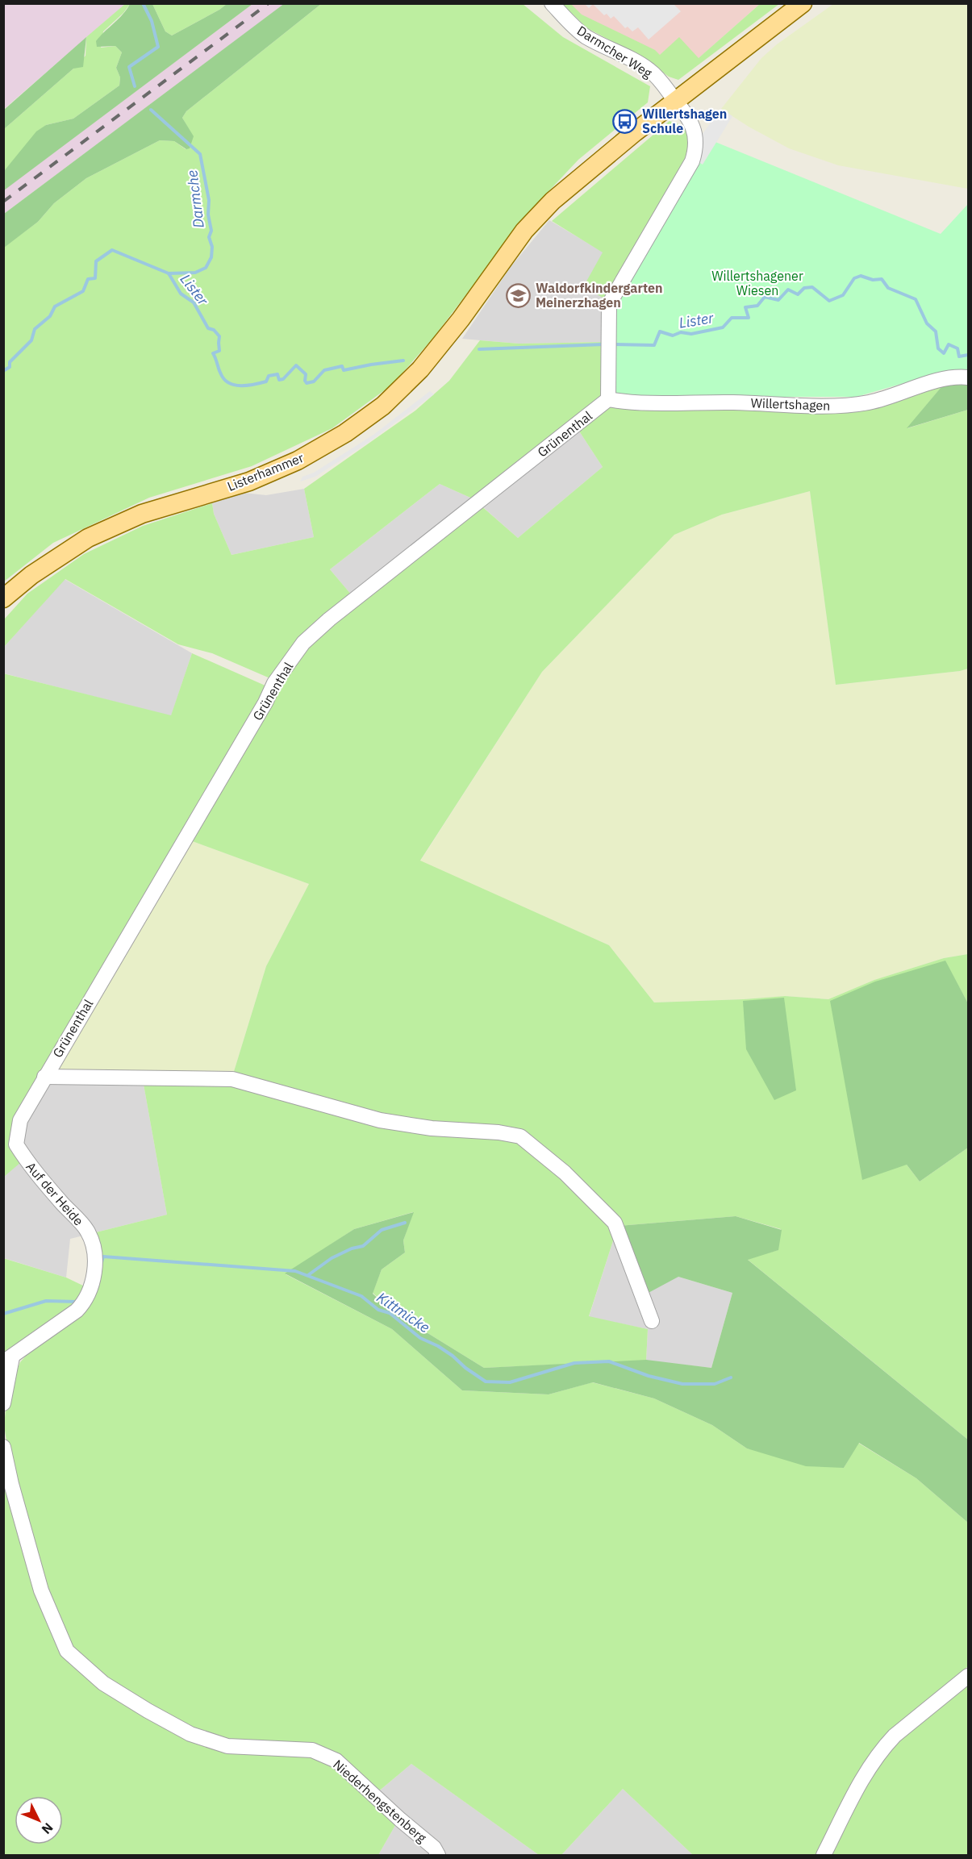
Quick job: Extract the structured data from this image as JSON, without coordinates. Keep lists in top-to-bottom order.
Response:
{
  "streets": {
    "main road": ["Listerhammer"],
    "street": [
      "Darmcher Weg",
      "Willertshagen",
      "Grünenthal",
      "Auf der Heide",
      "Niederhengstenberg"
    ]
  },
  "crossings": [
    ["Darmcher Weg", "Willertshagen"],
    ["Darmcher Weg", "Grünenthal"],
    ["Darmcher Weg", "Listerhammer"],
    ["Willertshagen", "Grünenthal"],
    ["Grünenthal", "Auf der Heide"]
  ],
  "water": ["Darmche", "Lister", "Kittmicke"],
  "parks": ["Willertshagener Wiesen"],
  "places": {
    "bus stop": ["Willertshagen Schule"],
    "school or university": ["Waldorfkindergarten Meinerzhagen"]
  },
  "north": "bottom right"
}
